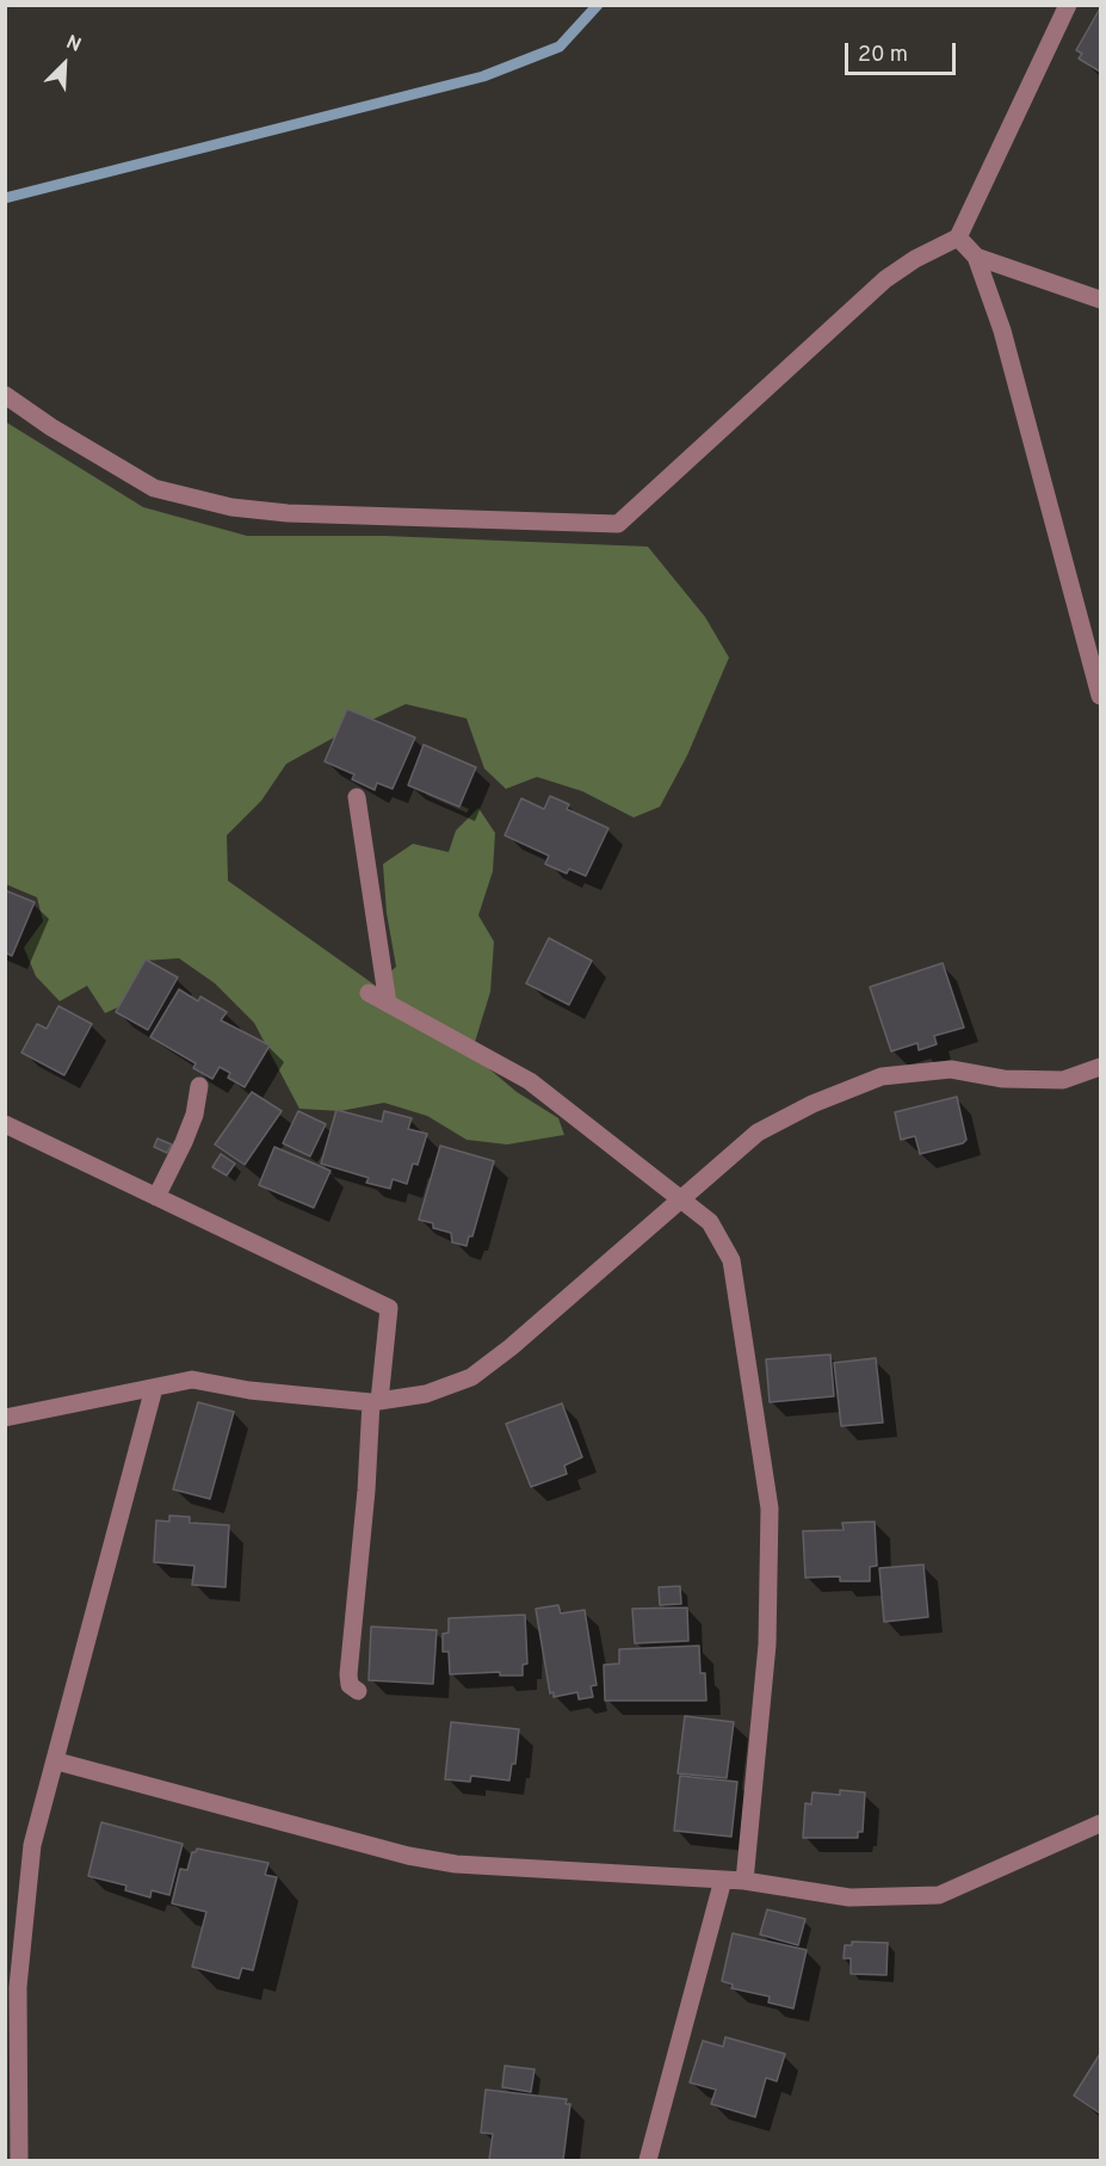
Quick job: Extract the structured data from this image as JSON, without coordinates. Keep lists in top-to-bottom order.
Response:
{
  "scale_bar": "20 m",
  "north": "top right"
}
